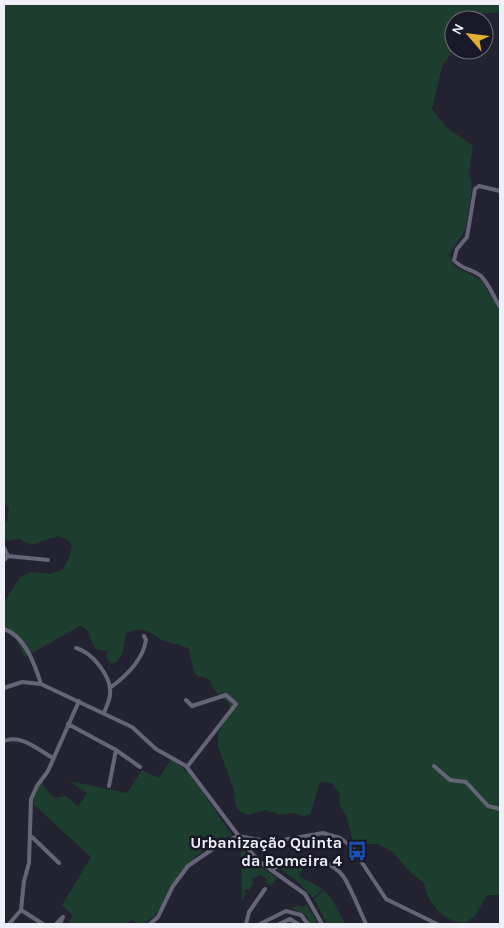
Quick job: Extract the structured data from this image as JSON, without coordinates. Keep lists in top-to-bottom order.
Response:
{
  "places": {
    "bus stop": ["Urbanização Quinta da Romeira 4"]
  },
  "north": "top left"
}
